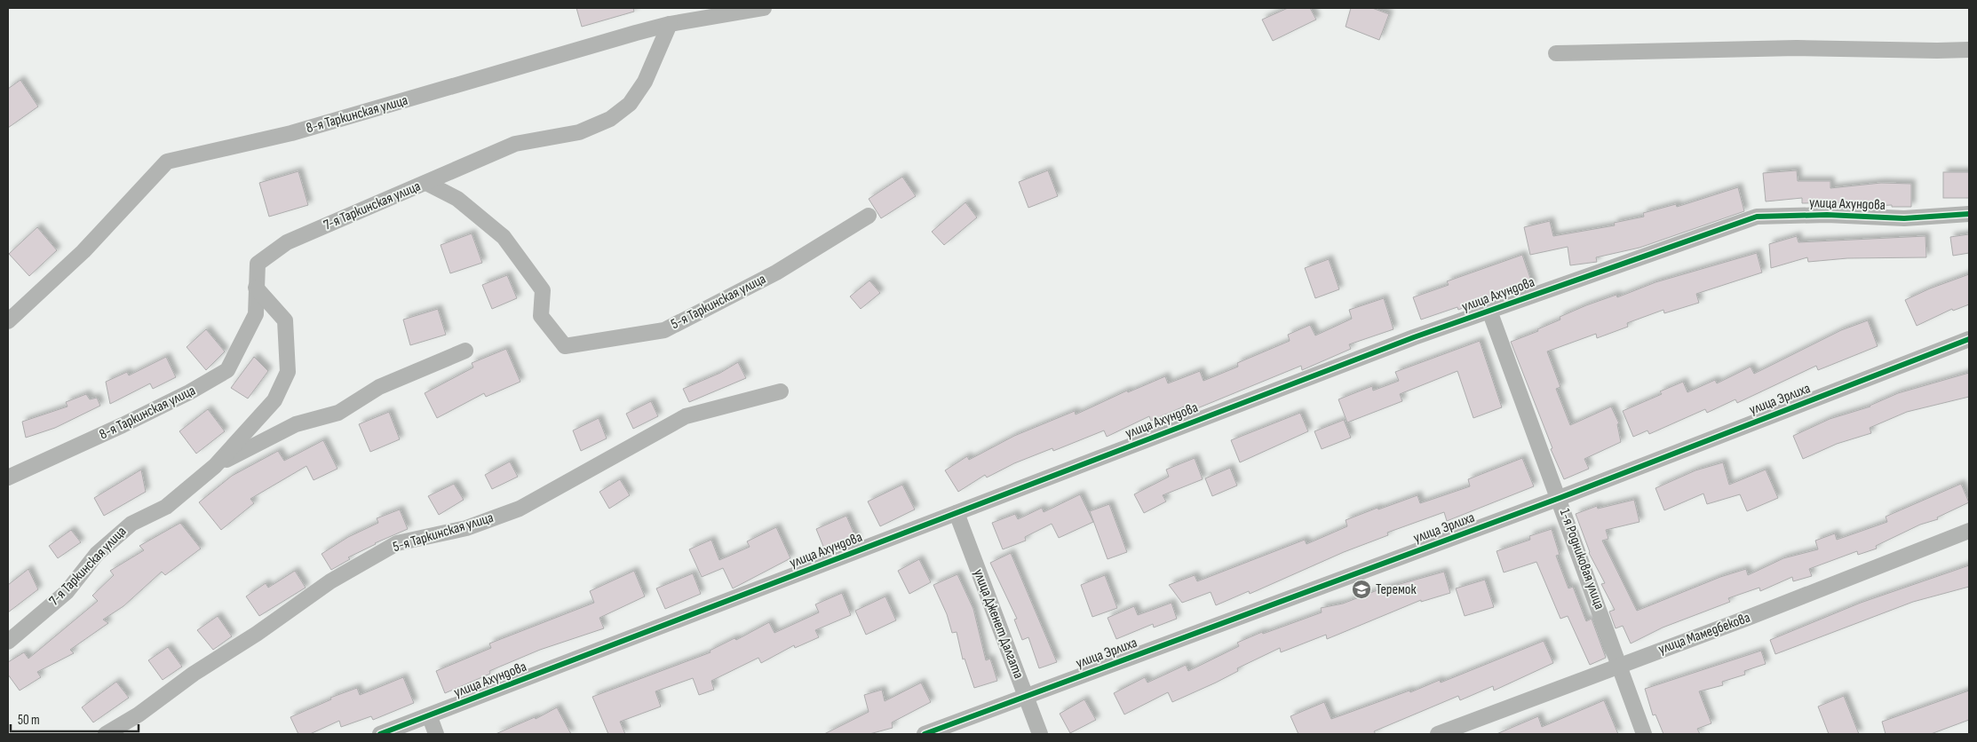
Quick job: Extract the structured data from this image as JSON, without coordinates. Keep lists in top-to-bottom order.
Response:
{
  "streets": {
    "street": [
      "8-я Таркинская улица",
      "улица Ахундова",
      "7-я Таркинская улица",
      "5-я Таркинская улица",
      "улица Эрлиха",
      "1-я Родниковая улица",
      "улица Дженет Далгата",
      "улица Мамедбекова"
    ]
  },
  "crossings": [
    ["8-я Таркинская улица", "7-я Таркинская улица"],
    ["улица Ахундова", "1-я Родниковая улица"],
    ["улица Ахундова", "улица Дженет Далгата"],
    ["7-я Таркинская улица", "5-я Таркинская улица"],
    ["улица Эрлиха", "1-я Родниковая улица"],
    ["улица Эрлиха", "улица Дженет Далгата"],
    ["1-я Родниковая улица", "улица Мамедбекова"]
  ],
  "places": {
    "school or university": ["Теремок"]
  },
  "scale_bar": "50 m"
}
